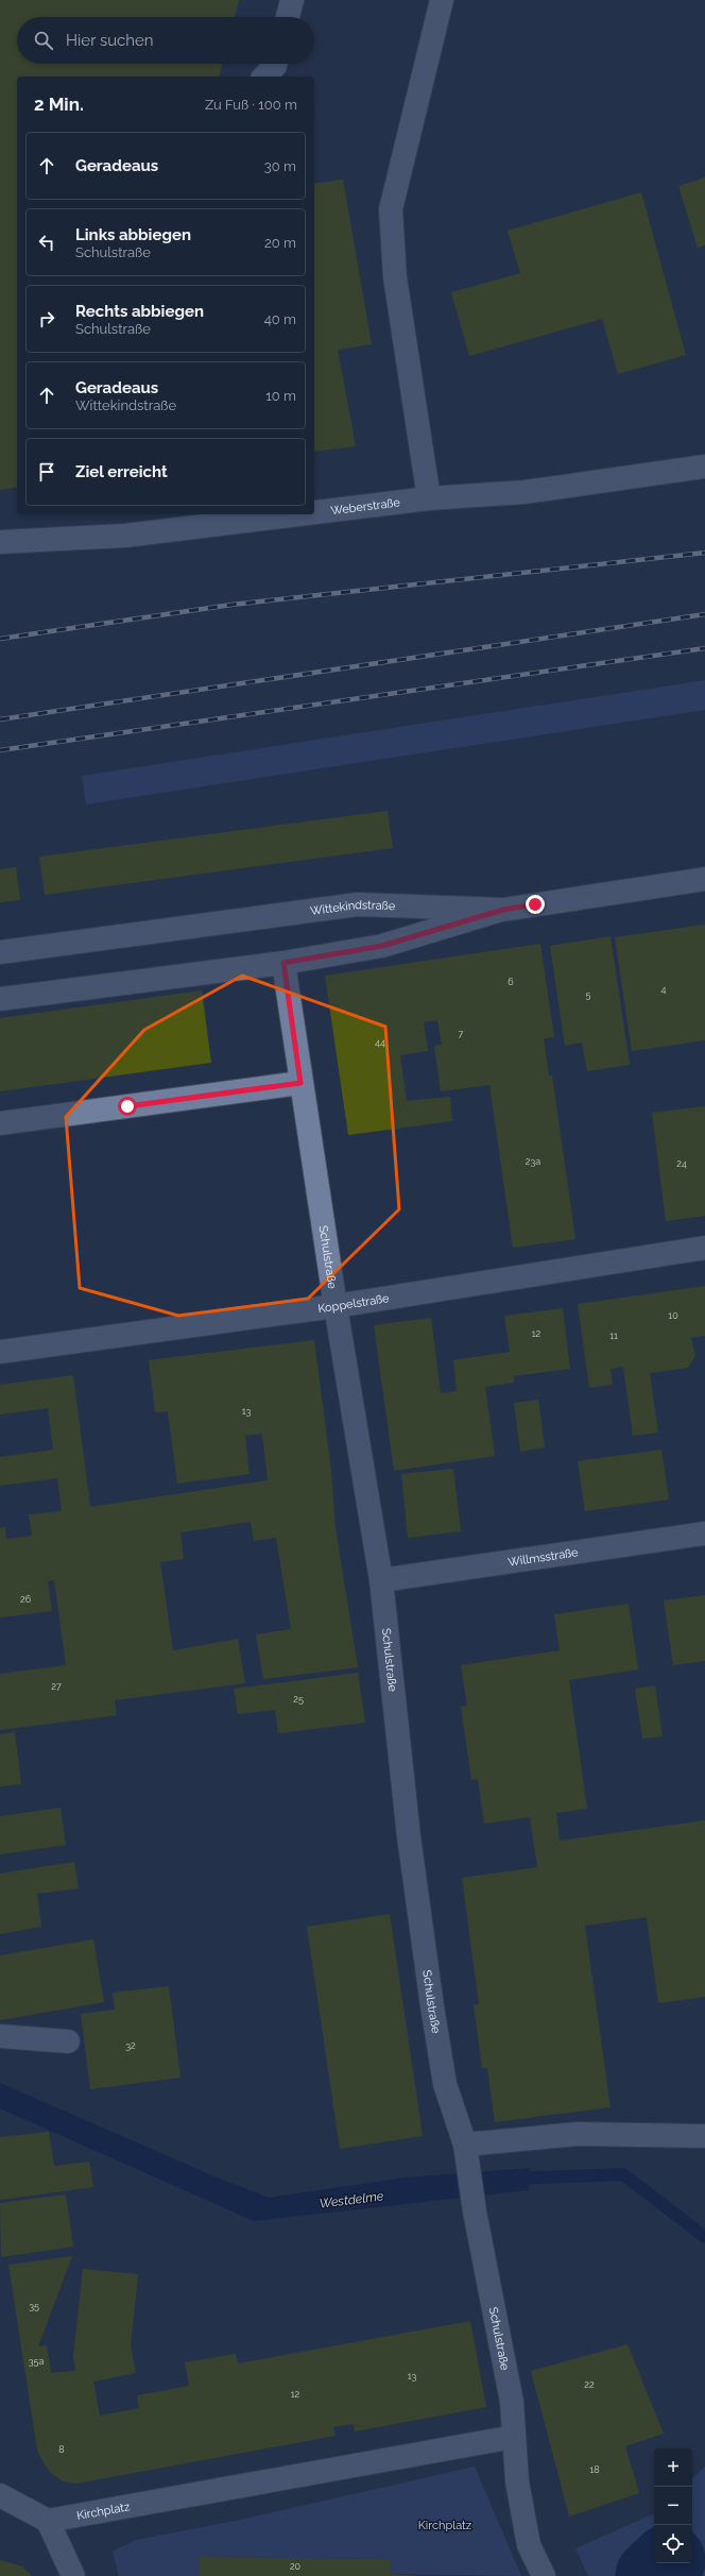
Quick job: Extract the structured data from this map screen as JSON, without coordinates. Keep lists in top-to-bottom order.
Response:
{
  "streets": {
    "street": [
      "Weberstraße",
      "Wittekindstraße",
      "Schulstraße",
      "Koppelstraße",
      "Willmsstraße",
      "Kirchplatz"
    ]
  },
  "crossings": [
    ["Schulstraße", "Koppelstraße"],
    ["Schulstraße", "Willmsstraße"],
    ["Schulstraße", "Kirchplatz"]
  ],
  "water": ["Westdelme"],
  "parks": ["Kirchplatz"],
  "house_numbers": [
    "6",
    "4",
    "5",
    "7",
    "44",
    "23a",
    "24",
    "10",
    "12",
    "11",
    "13",
    "26",
    "27",
    "25",
    "32",
    "35",
    "35a",
    "13",
    "22",
    "12",
    "8",
    "18",
    "20"
  ],
  "page": {
    "search": "Hier suchen",
    "heading": ["2 Min.", "Zu Fuß · 100 m"],
    "list": [
      ["Geradeaus", "30 m"],
      ["Links abbiegen", "Schulstraße", "20 m"],
      ["Rechts abbiegen", "Schulstraße", "40 m"],
      ["Geradeaus", "Wittekindstraße", "10 m"],
      "Ziel erreicht"
    ],
    "map_buttons": ["+", "−"]
  }
}
